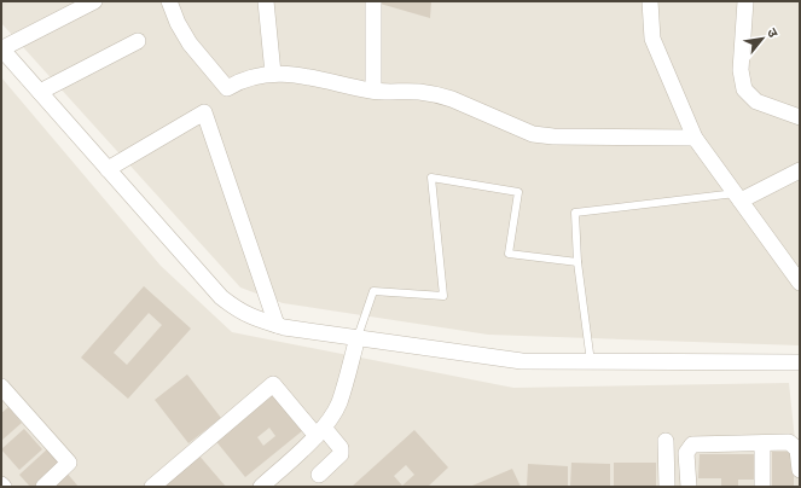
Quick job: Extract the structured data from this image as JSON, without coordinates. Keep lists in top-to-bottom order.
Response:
{
  "north": "top right"
}
